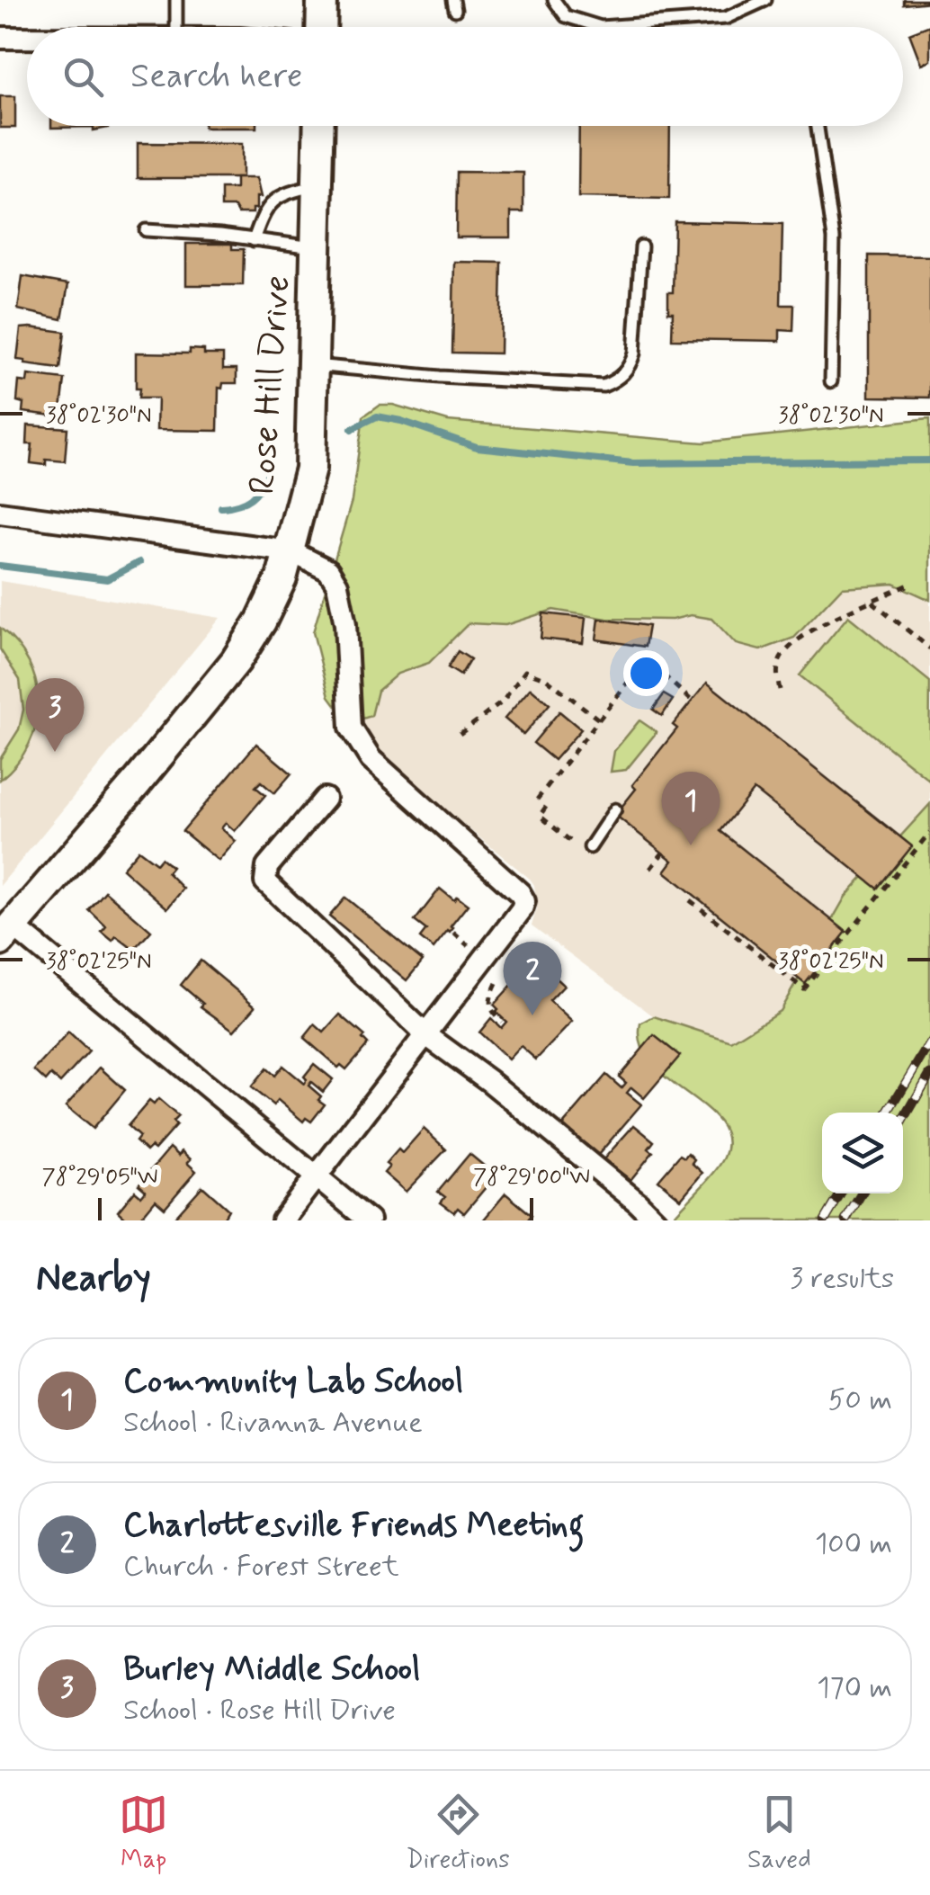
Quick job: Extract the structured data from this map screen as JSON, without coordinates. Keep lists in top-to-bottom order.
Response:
{
  "streets": {
    "street": ["Rose Hill Drive"]
  },
  "page": {
    "search": "Search here",
    "pins": ["3", "1", "2"],
    "heading": ["Nearby", "3 results"],
    "list": [
      {
        "mark": "1",
        "name": "Community Lab School",
        "note": "School · Rivanna Avenue",
        "value": "50 m"
      },
      {
        "mark": "2",
        "name": "Charlottesville Friends Meeting",
        "note": "Church · Forest Street",
        "value": "100 m"
      },
      {
        "mark": "3",
        "name": "Burley Middle School",
        "note": "School · Rose Hill Drive",
        "value": "170 m"
      }
    ],
    "nav": ["Map", "Directions", "Saved"]
  },
  "coordinates": [
    "38°02'30\"N",
    "38°02'25\"N",
    "78°29'05\"W",
    "78°29'00\"W"
  ]
}
